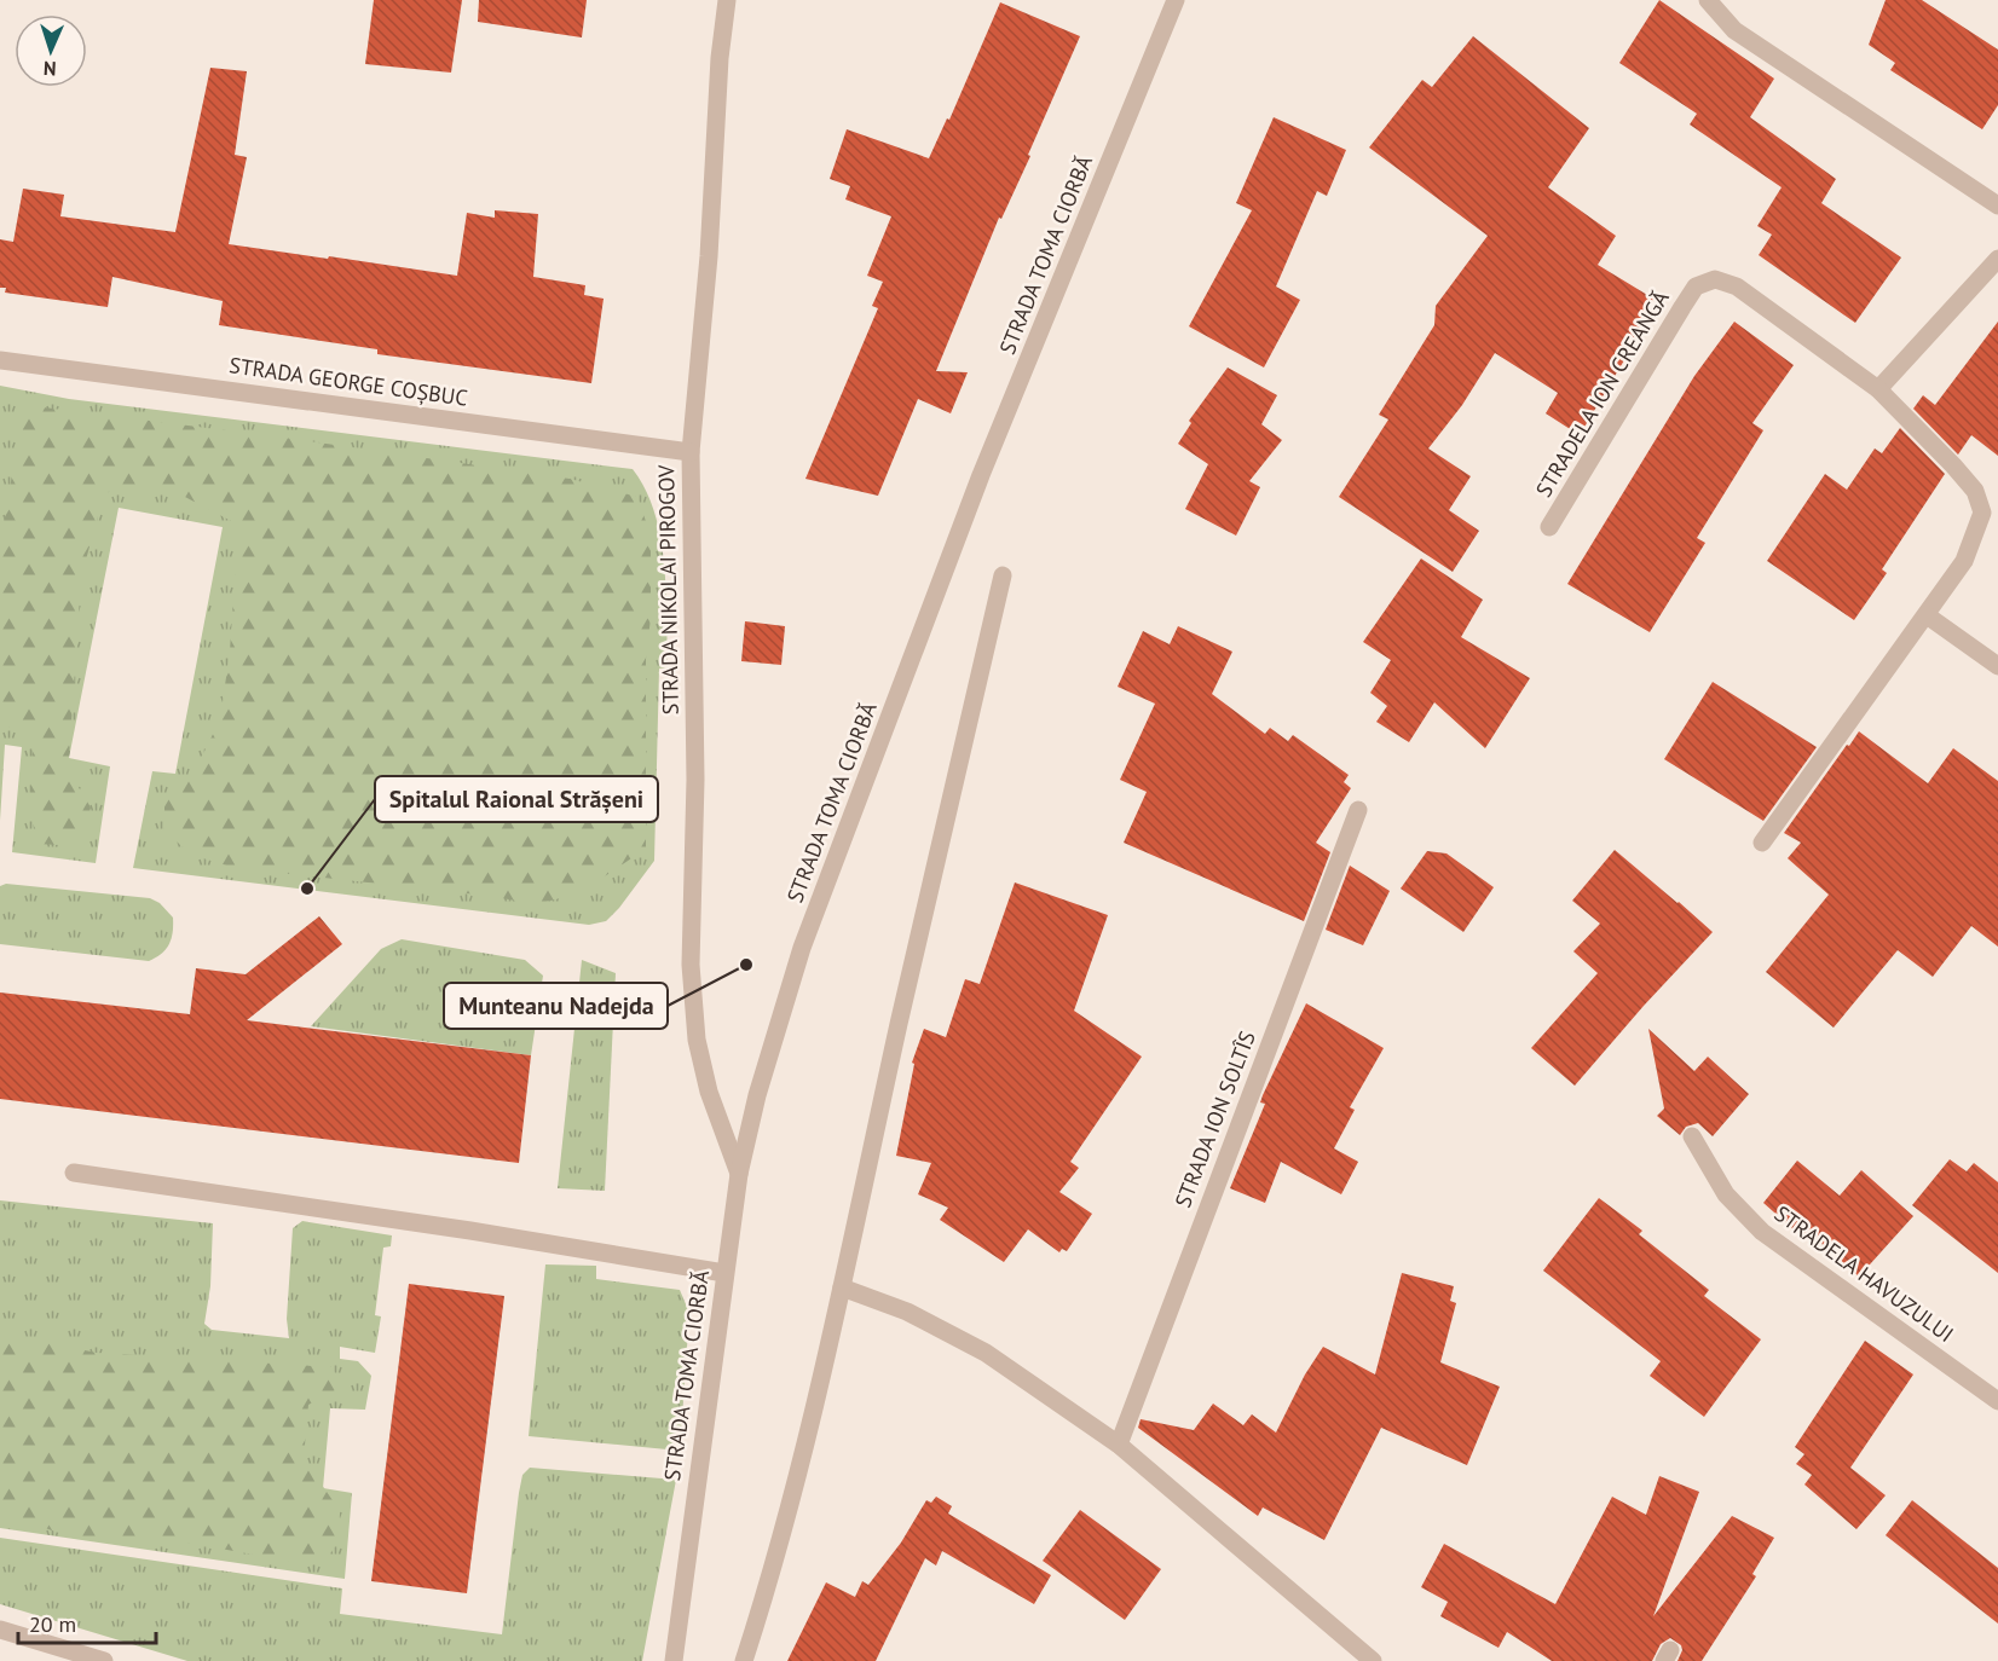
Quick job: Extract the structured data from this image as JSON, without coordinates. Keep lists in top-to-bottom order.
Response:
{
  "streets": {
    "street": [
      "STRADA TOMA CIORBĂ",
      "STRADA GEORGE COȘBUC",
      "STRADELA ION CREANGĂ",
      "STRADA NIKOLAI PIROGOV",
      "STRADA ION SOLTÎS",
      "STRADELA HAVUZULUI"
    ]
  },
  "crossings": [
    ["STRADA TOMA CIORBĂ", "STRADA NIKOLAI PIROGOV"],
    ["STRADA GEORGE COȘBUC", "STRADA NIKOLAI PIROGOV"]
  ],
  "places": ["Spitalul Raional Strășeni", "Munteanu Nadejda"],
  "scale_bar": "20 m",
  "north": "bottom"
}
